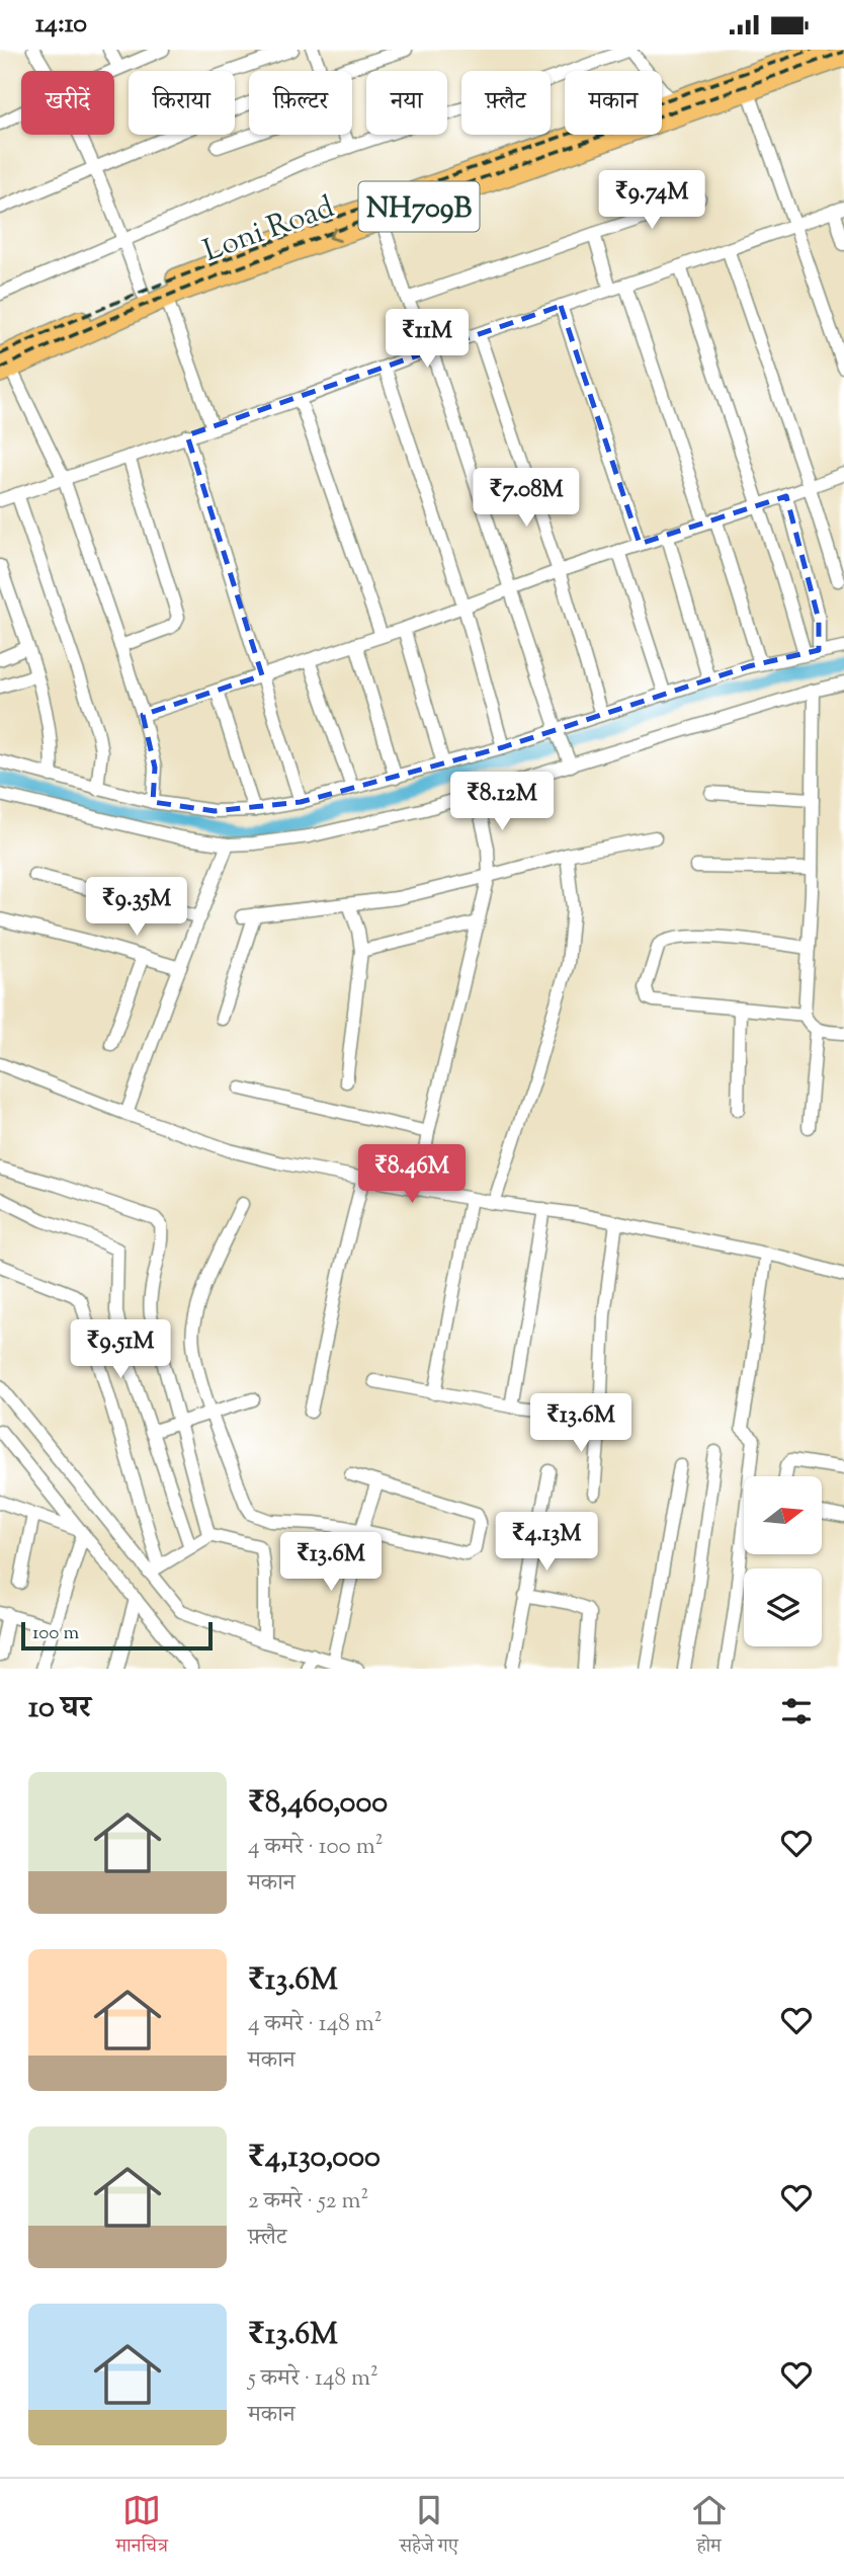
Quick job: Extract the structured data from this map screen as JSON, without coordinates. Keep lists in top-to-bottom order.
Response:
{
  "streets": {
    "highway": ["NH709B", "Loni Road"]
  },
  "scale_bar": "100 m",
  "north": "right",
  "page": {
    "status": "14:10",
    "chip": [
      "खरीदें",
      "किराया",
      "फ़िल्टर",
      "नया",
      "फ़्लैट",
      "मकान"
    ],
    "price": [
      "₹9.74M",
      "₹11M",
      "₹7.08M",
      "₹8.12M",
      "₹9.35M",
      "₹8.46M",
      "₹9.51M",
      "₹13.6M",
      "₹4.13M",
      "₹13.6M"
    ],
    "scale": "100 m",
    "heading": "10 घर",
    "list": [
      {
        "name": "₹8,460,000",
        "note": "4 कमरे · 100 m² · मकान"
      },
      {
        "name": "₹13.6M",
        "note": "4 कमरे · 148 m² · मकान"
      },
      {
        "name": "₹4,130,000",
        "note": "2 कमरे · 52 m² · फ़्लैट"
      },
      {
        "name": "₹13.6M",
        "note": "5 कमरे · 148 m² · मकान"
      }
    ],
    "tabs": ["मानचित्र", "सहेजे गए", "होम"]
  }
}
